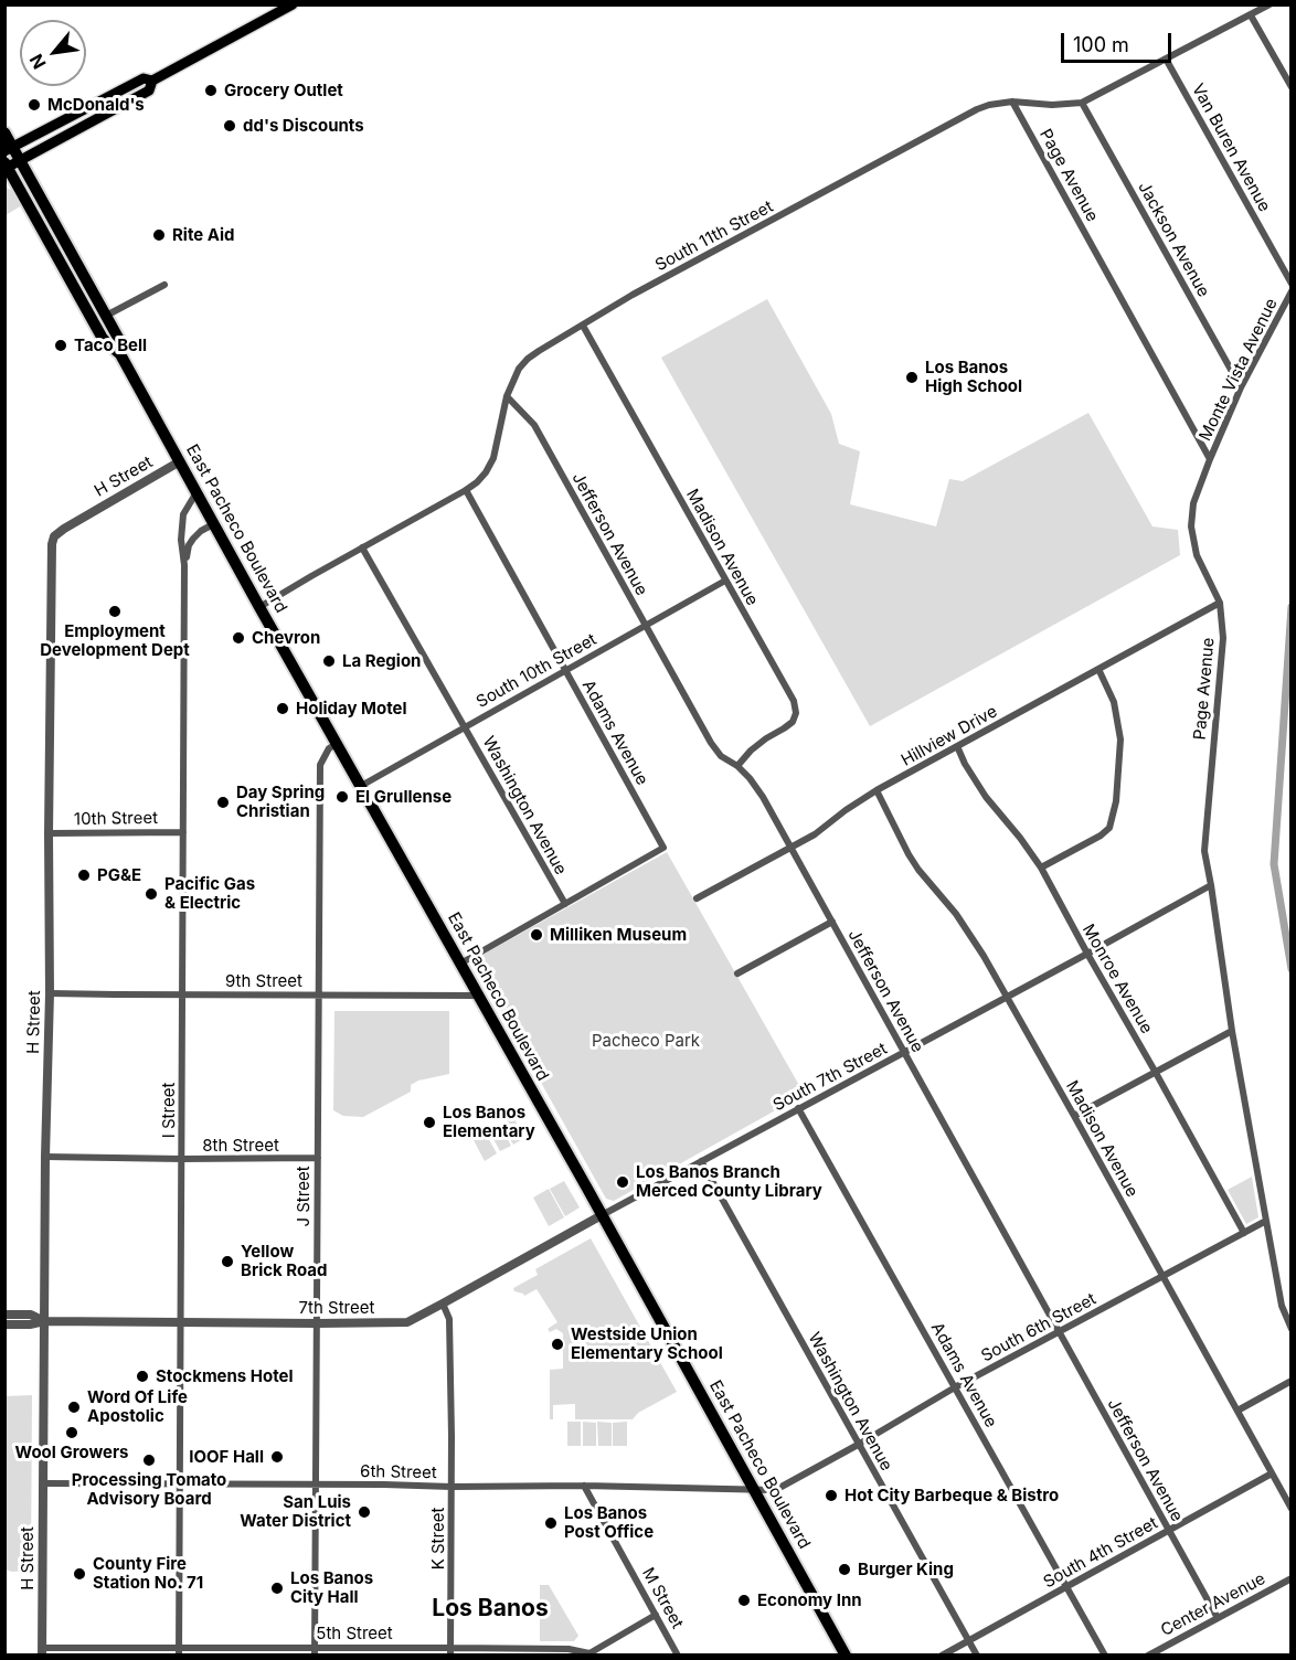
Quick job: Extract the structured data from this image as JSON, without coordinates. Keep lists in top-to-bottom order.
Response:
{
  "streets": {
    "highway": ["East Pacheco Boulevard"],
    "street": [
      "Van Buren Avenue",
      "Page Avenue",
      "South 11th Street",
      "Jackson Avenue",
      "Monte Vista Avenue",
      "H Street",
      "Jefferson Avenue",
      "Madison Avenue",
      "South 10th Street",
      "Adams Avenue",
      "Hillview Drive",
      "Washington Avenue",
      "10th Street",
      "Monroe Avenue",
      "9th Street",
      "South 7th Street",
      "I Street",
      "8th Street",
      "J Street",
      "7th Street",
      "South 6th Street",
      "6th Street",
      "K Street",
      "South 4th Street",
      "M Street",
      "Center Avenue",
      "5th Street"
    ]
  },
  "crossings": [
    ["Van Buren Avenue", "South 11th Street"],
    ["Page Avenue", "South 11th Street"],
    ["Page Avenue", "Monte Vista Avenue"],
    ["Page Avenue", "Hillview Drive"],
    ["Page Avenue", "South 7th Street"],
    ["Page Avenue", "South 6th Street"],
    ["South 11th Street", "Jackson Avenue"],
    ["South 11th Street", "East Pacheco Boulevard"],
    ["South 11th Street", "Jefferson Avenue"],
    ["South 11th Street", "Madison Avenue"],
    ["South 11th Street", "Adams Avenue"],
    ["South 11th Street", "Washington Avenue"],
    ["Jackson Avenue", "Monte Vista Avenue"],
    ["H Street", "East Pacheco Boulevard"],
    ["H Street", "10th Street"],
    ["H Street", "9th Street"],
    ["H Street", "8th Street"],
    ["H Street", "7th Street"],
    ["H Street", "6th Street"],
    ["H Street", "5th Street"],
    ["East Pacheco Boulevard", "South 10th Street"],
    ["East Pacheco Boulevard", "9th Street"],
    ["East Pacheco Boulevard", "South 7th Street"],
    ["East Pacheco Boulevard", "I Street"],
    ["East Pacheco Boulevard", "J Street"],
    ["East Pacheco Boulevard", "7th Street"],
    ["East Pacheco Boulevard", "South 6th Street"],
    ["East Pacheco Boulevard", "6th Street"],
    ["Jefferson Avenue", "Madison Avenue"],
    ["Jefferson Avenue", "South 10th Street"],
    ["Jefferson Avenue", "Hillview Drive"],
    ["Jefferson Avenue", "South 7th Street"],
    ["Jefferson Avenue", "South 6th Street"],
    ["Jefferson Avenue", "South 4th Street"],
    ["Jefferson Avenue", "Center Avenue"],
    ["Madison Avenue", "South 10th Street"],
    ["Madison Avenue", "Hillview Drive"],
    ["Madison Avenue", "South 7th Street"],
    ["Madison Avenue", "South 6th Street"],
    ["Madison Avenue", "South 4th Street"],
    ["South 10th Street", "Adams Avenue"],
    ["South 10th Street", "Washington Avenue"],
    ["Adams Avenue", "Washington Avenue"],
    ["Adams Avenue", "South 7th Street"],
    ["Adams Avenue", "South 6th Street"],
    ["Adams Avenue", "South 4th Street"],
    ["Hillview Drive", "Monroe Avenue"],
    ["Washington Avenue", "South 7th Street"],
    ["Washington Avenue", "South 6th Street"],
    ["Washington Avenue", "South 4th Street"],
    ["10th Street", "I Street"],
    ["Monroe Avenue", "South 7th Street"],
    ["Monroe Avenue", "South 6th Street"],
    ["9th Street", "I Street"],
    ["9th Street", "J Street"],
    ["South 7th Street", "7th Street"],
    ["I Street", "8th Street"],
    ["I Street", "7th Street"],
    ["I Street", "6th Street"],
    ["I Street", "5th Street"],
    ["8th Street", "J Street"],
    ["J Street", "7th Street"],
    ["J Street", "6th Street"],
    ["J Street", "5th Street"],
    ["7th Street", "K Street"],
    ["South 6th Street", "6th Street"],
    ["6th Street", "K Street"],
    ["6th Street", "M Street"],
    ["K Street", "5th Street"],
    ["M Street", "5th Street"]
  ],
  "districts": ["Los Banos"],
  "parks": ["Pacheco Park"],
  "places": [
    "Grocery Outlet",
    "McDonald's",
    "dd's Discounts",
    "Rite Aid",
    "Taco Bell",
    "Los Banos High School",
    "Employment Development Dept",
    "Chevron",
    "La Region",
    "Holiday Motel",
    "El Grullense",
    "Day Spring Christian",
    "PG&E",
    "Pacific Gas & Electric",
    "Milliken Museum",
    "Los Banos Elementary",
    "Los Banos Branch Merced County Library",
    "Yellow Brick Road",
    "Westside Union Elementary School",
    "Stockmens Hotel",
    "Word Of Life Apostolic",
    "Wool Growers",
    "IOOF Hall",
    "Processing Tomato Advisory Board",
    "Hot City Barbeque & Bistro",
    "San Luis Water District",
    "Los Banos Post Office",
    "Burger King",
    "County Fire Station No. 71",
    "Los Banos City Hall",
    "Economy Inn"
  ],
  "scale_bar": "100 m",
  "north": "bottom left"
}
